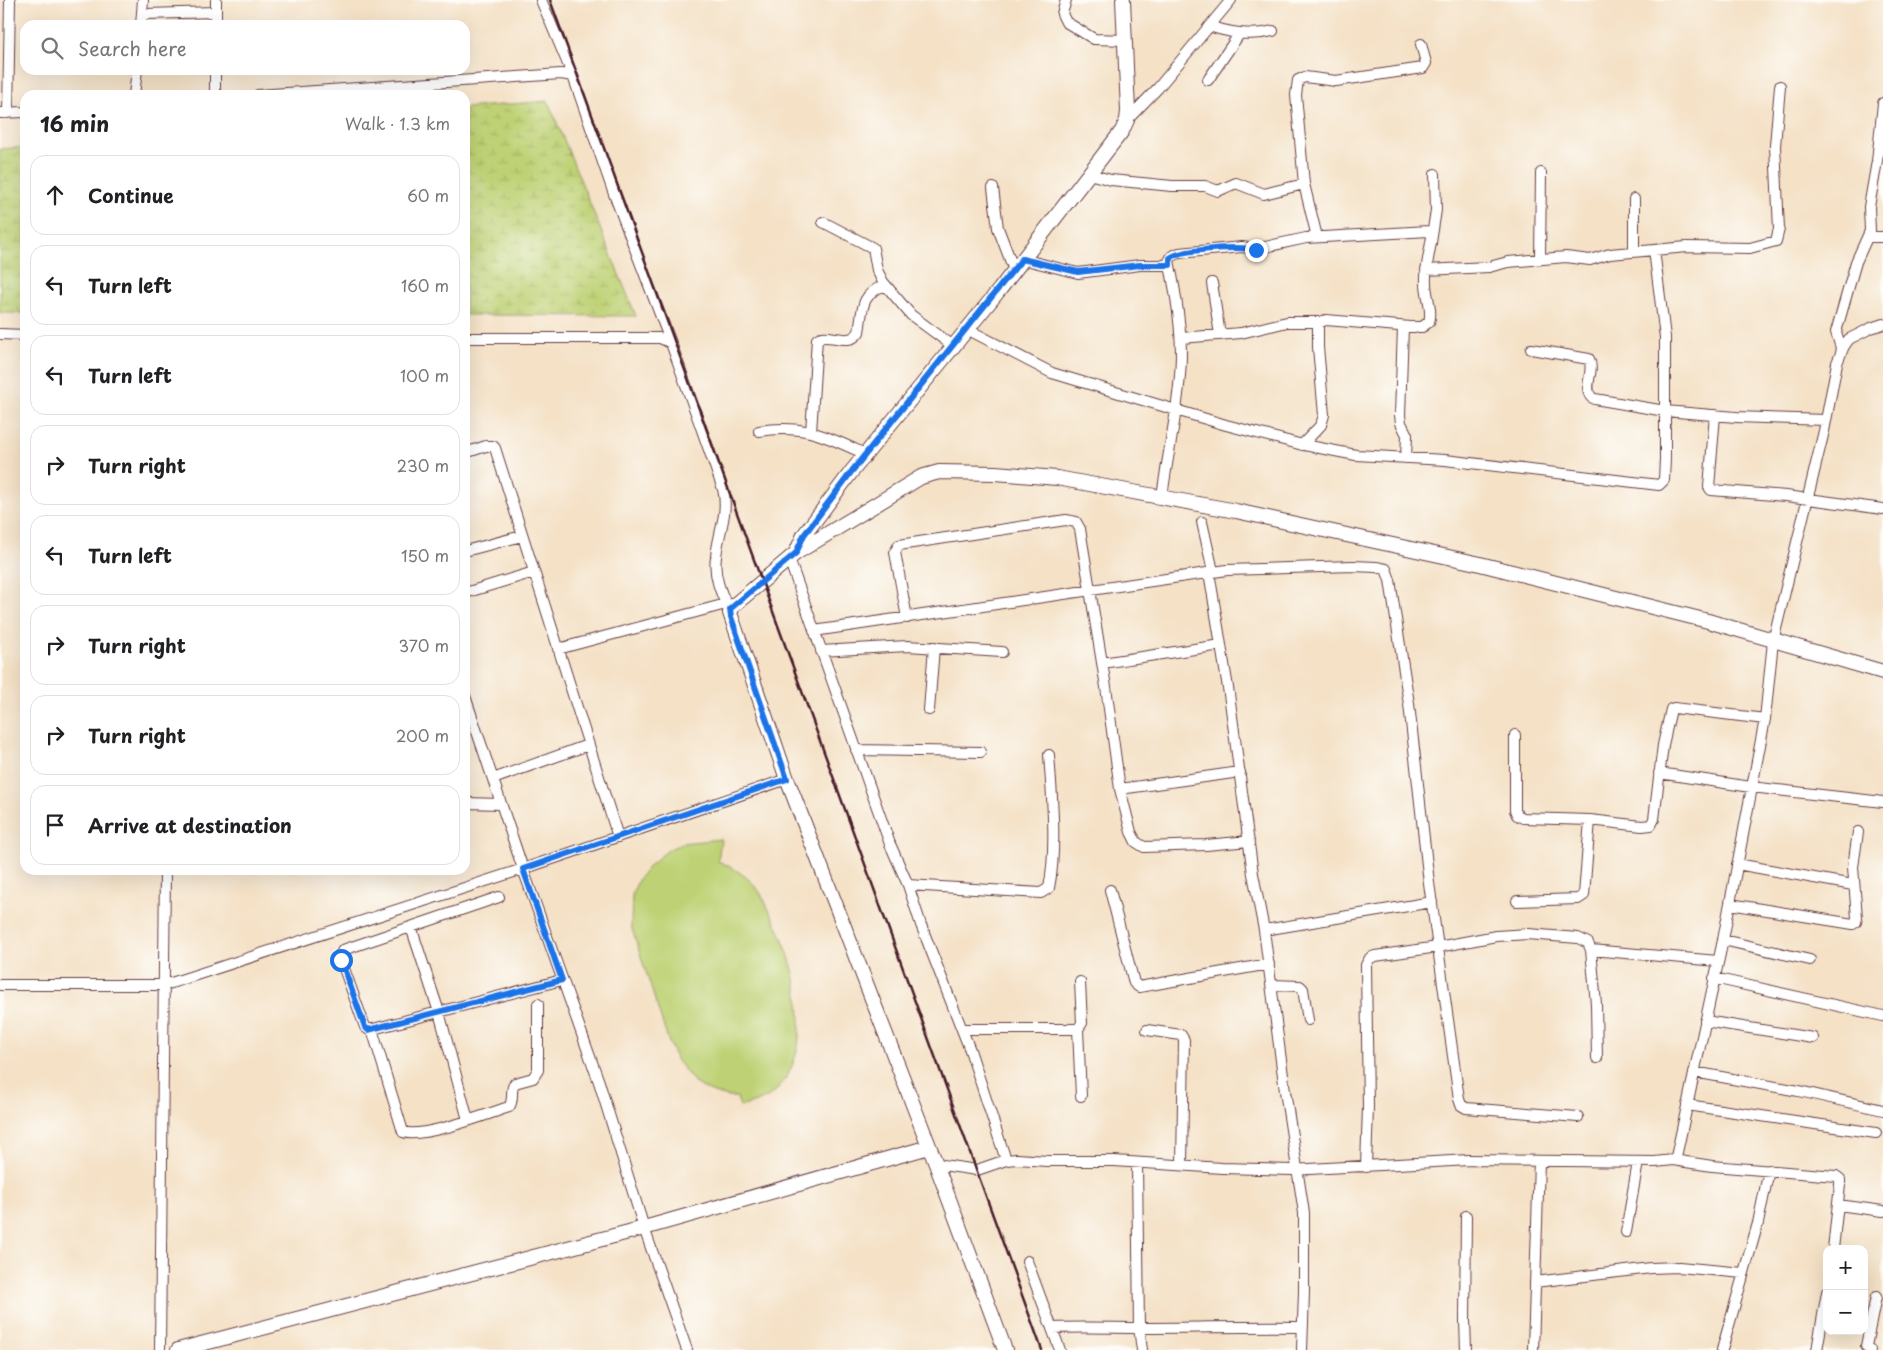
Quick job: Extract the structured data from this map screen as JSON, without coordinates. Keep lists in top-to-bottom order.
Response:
{
  "page": {
    "search": "Search here",
    "heading": ["16 min", "Walk · 1.3 km"],
    "list": [
      ["Continue", "60 m"],
      ["Turn left", "160 m"],
      ["Turn left", "100 m"],
      ["Turn right", "230 m"],
      ["Turn left", "150 m"],
      ["Turn right", "370 m"],
      ["Turn right", "200 m"],
      "Arrive at destination"
    ],
    "map_buttons": ["+", "−"]
  }
}
